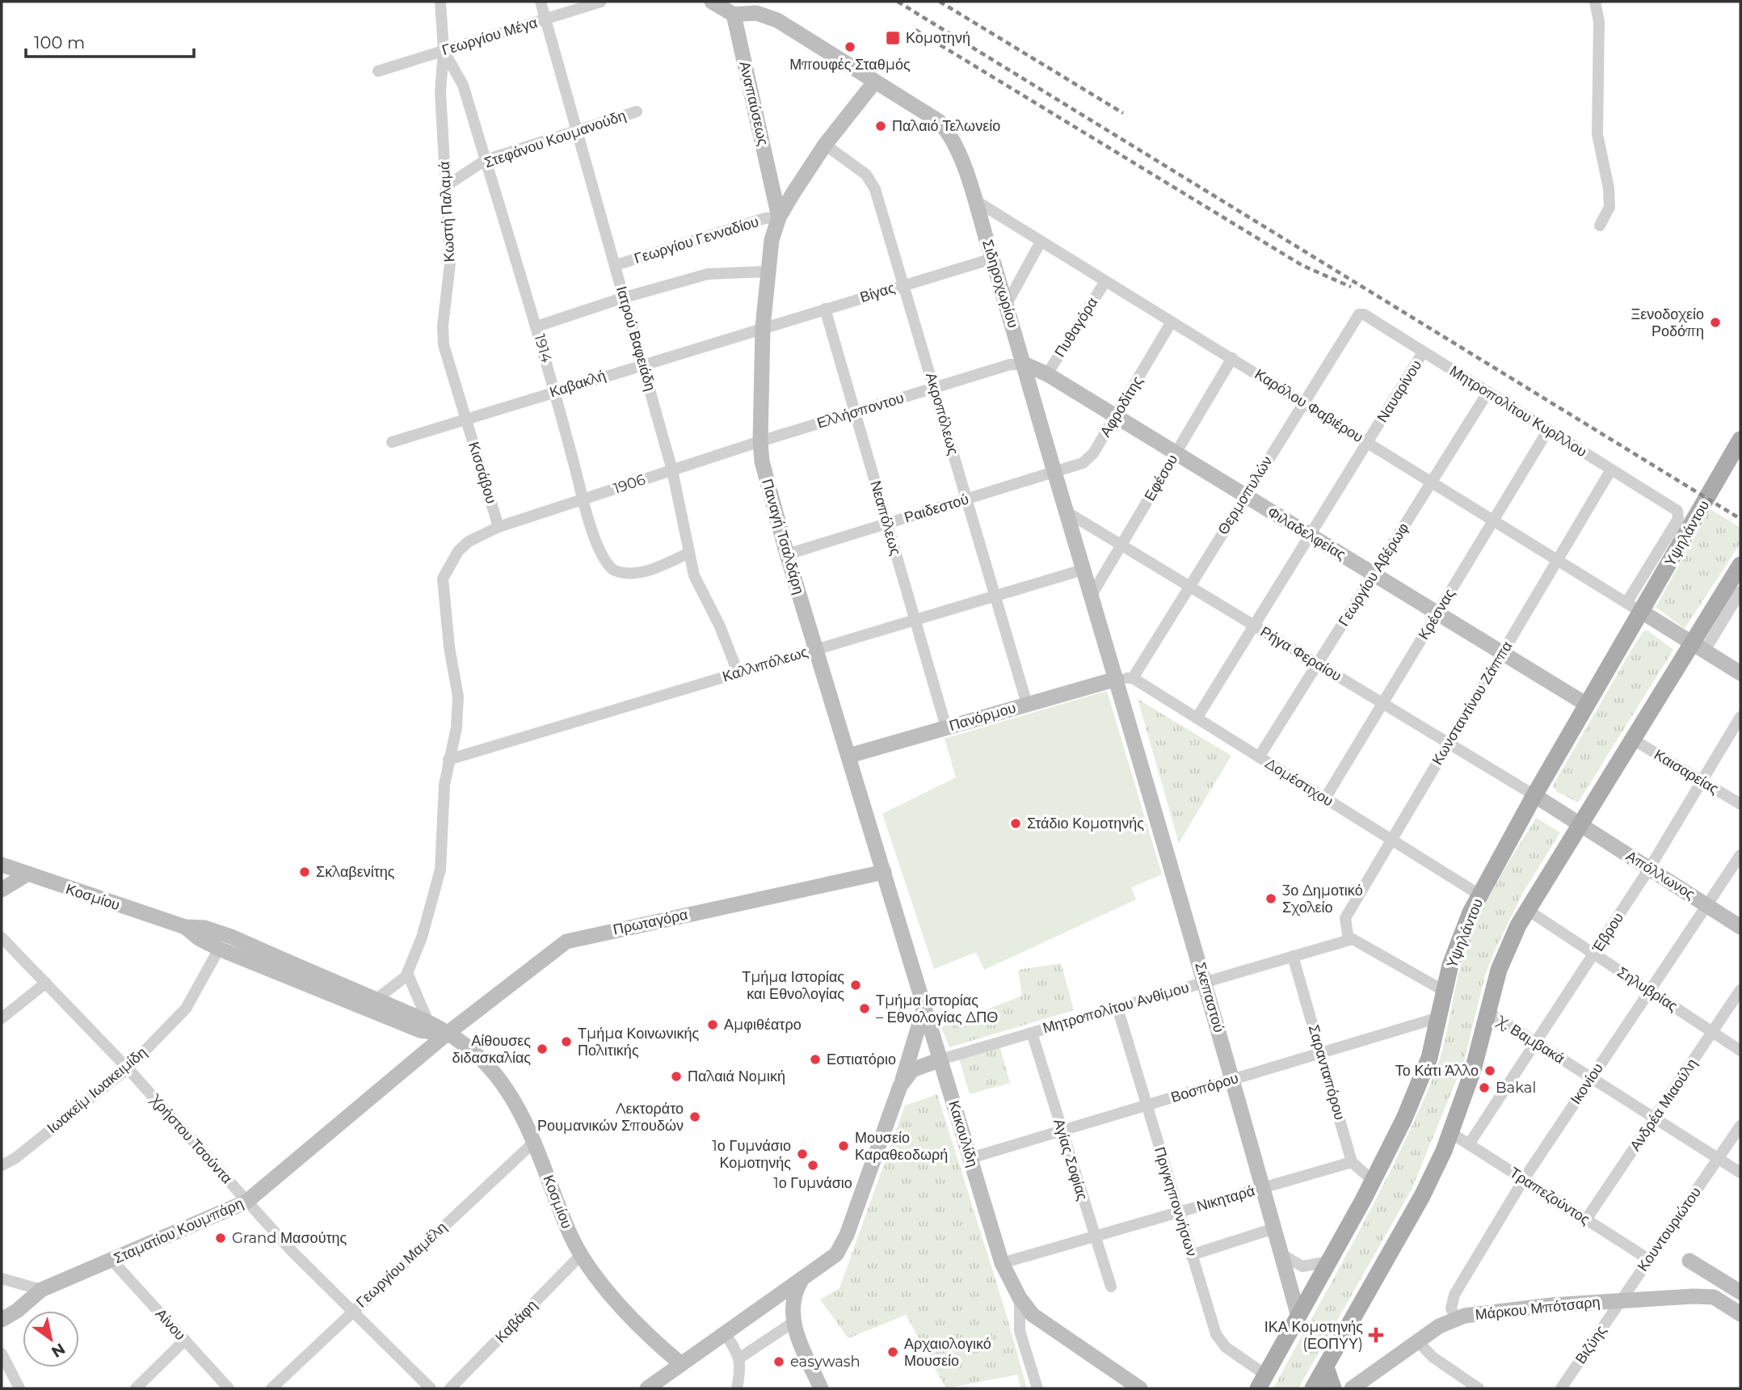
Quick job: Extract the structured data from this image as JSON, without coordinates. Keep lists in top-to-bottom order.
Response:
{
  "streets": {
    "main road": ["Υψηλάντου"],
    "street": [
      "Γεωργίου Μέγα",
      "Αναπαύσεως",
      "Στεφάνου Κουμανούδη",
      "Κωστή Παλαμά",
      "Γεωργίου Γενναδίου",
      "Σιδηροχωρίου",
      "Βίγας",
      "Πυθαγόρα",
      "Ιατρού Βαφειάδη",
      "1914",
      "Καβακλή",
      "Ναυαρίνου",
      "Καρόλου Φαβιέρου",
      "Αφροδίτης",
      "Ελλήσποντου",
      "Μητροπολίτου Κυρίλλου",
      "Ακροπόλεως",
      "Κισσάβου",
      "Εφέσου",
      "1906",
      "Θερμοπυλών",
      "Ραιδεστού",
      "Νεαπόλεως",
      "Φιλαδελφείας",
      "Παναγή Τσαλδάρη",
      "Γεωργίου Αβέρωφ",
      "Κρέσνας",
      "Ρήγα Φεραίου",
      "Καλλιπόλεως",
      "Κωνσταντίνου Ζάππα",
      "Πανόρμου",
      "Καισαρείας",
      "Δομέστιχου",
      "Απόλλωνος",
      "Κοσμίου",
      "Πρωταγόρα",
      "Έβρου",
      "Σηλυβρίας",
      "Σκεπαστού",
      "Μητροπολίτου Ανθίμου",
      "Χ. Βαμβακά",
      "Σαρανταπόρου",
      "Ικονίου",
      "Βοσπόρου",
      "Ιωακείμ Ιωακειμίδη",
      "Ανδρέα Μιαούλη",
      "Κακουλίδη",
      "Χρήστου Τσούντα",
      "Αγίας Σοφίας",
      "Τραπεζούντος",
      "Νικηταρά",
      "Πριγκηποννήσων",
      "Κουντουριώτου",
      "Σταματίου Κουμπάρη",
      "Γεωργίου Μαμέλη",
      "Μάρκου Μπότσαρη",
      "Καβάφη",
      "Αίνου",
      "Βιζύης"
    ]
  },
  "crossings": [
    ["Γεωργίου Μέγα", "Κωστή Παλαμά"],
    ["Γεωργίου Μέγα", "Ιατρού Βαφειάδη"],
    ["Γεωργίου Μέγα", "1914"],
    ["Αναπαύσεως", "Γεωργίου Γενναδίου"],
    ["Αναπαύσεως", "Σιδηροχωρίου"],
    ["Αναπαύσεως", "Παναγή Τσαλδάρη"],
    ["Στεφάνου Κουμανούδη", "Κωστή Παλαμά"],
    ["Στεφάνου Κουμανούδη", "Ιατρού Βαφειάδη"],
    ["Στεφάνου Κουμανούδη", "1914"],
    ["Κωστή Παλαμά", "1914"],
    ["Κωστή Παλαμά", "Καβακλή"],
    ["Κωστή Παλαμά", "Κισσάβου"],
    ["Γεωργίου Γενναδίου", "Ιατρού Βαφειάδη"],
    ["Γεωργίου Γενναδίου", "Παναγή Τσαλδάρη"],
    ["Σιδηροχωρίου", "Βίγας"],
    ["Σιδηροχωρίου", "Καρόλου Φαβιέρου"],
    ["Σιδηροχωρίου", "Αφροδίτης"],
    ["Σιδηροχωρίου", "Ελλήσποντου"],
    ["Σιδηροχωρίου", "Εφέσου"],
    ["Σιδηροχωρίου", "Ραιδεστού"],
    ["Σιδηροχωρίου", "Φιλαδελφείας"],
    ["Σιδηροχωρίου", "Παναγή Τσαλδάρη"],
    ["Σιδηροχωρίου", "Ρήγα Φεραίου"],
    ["Σιδηροχωρίου", "Καλλιπόλεως"],
    ["Σιδηροχωρίου", "Πανόρμου"],
    ["Σιδηροχωρίου", "Σκεπαστού"],
    ["Βίγας", "Καβακλή"],
    ["Βίγας", "Ακροπόλεως"],
    ["Βίγας", "Νεαπόλεως"],
    ["Βίγας", "Παναγή Τσαλδάρη"],
    ["Πυθαγόρα", "Καρόλου Φαβιέρου"],
    ["Πυθαγόρα", "Φιλαδελφείας"],
    ["Ιατρού Βαφειάδη", "1914"],
    ["Ιατρού Βαφειάδη", "Καβακλή"],
    ["Ιατρού Βαφειάδη", "1906"],
    ["Ιατρού Βαφειάδη", "Καλλιπόλεως"],
    ["1914", "Καβακλή"],
    ["1914", "1906"],
    ["Καβακλή", "Κισσάβου"],
    ["Καβακλή", "Παναγή Τσαλδάρη"],
    ["Ναυαρίνου", "Καρόλου Φαβιέρου"],
    ["Ναυαρίνου", "Μητροπολίτου Κυρίλλου"],
    ["Ναυαρίνου", "Φιλαδελφείας"],
    ["Ναυαρίνου", "Ρήγα Φεραίου"],
    ["Ναυαρίνου", "Δομέστιχου"],
    ["Καρόλου Φαβιέρου", "Αφροδίτης"],
    ["Καρόλου Φαβιέρου", "Μητροπολίτου Κυρίλλου"],
    ["Καρόλου Φαβιέρου", "Εφέσου"],
    ["Καρόλου Φαβιέρου", "Θερμοπυλών"],
    ["Καρόλου Φαβιέρου", "Υψηλάντου"],
    ["Καρόλου Φαβιέρου", "Γεωργίου Αβέρωφ"],
    ["Καρόλου Φαβιέρου", "Κρέσνας"],
    ["Καρόλου Φαβιέρου", "Κωνσταντίνου Ζάππα"],
    ["Αφροδίτης", "Ραιδεστού"],
    ["Αφροδίτης", "Φιλαδελφείας"],
    ["Ελλήσποντου", "Ακροπόλεως"],
    ["Ελλήσποντου", "1906"],
    ["Ελλήσποντου", "Νεαπόλεως"],
    ["Ελλήσποντου", "Φιλαδελφείας"],
    ["Ελλήσποντου", "Παναγή Τσαλδάρη"],
    ["Μητροπολίτου Κυρίλλου", "Θερμοπυλών"],
    ["Μητροπολίτου Κυρίλλου", "Γεωργίου Αβέρωφ"],
    ["Μητροπολίτου Κυρίλλου", "Κρέσνας"],
    ["Μητροπολίτου Κυρίλλου", "Κωνσταντίνου Ζάππα"],
    ["Ακροπόλεως", "Ραιδεστού"],
    ["Ακροπόλεως", "Παναγή Τσαλδάρη"],
    ["Ακροπόλεως", "Καλλιπόλεως"],
    ["Ακροπόλεως", "Πανόρμου"],
    ["Κισσάβου", "1906"],
    ["Εφέσου", "Φιλαδελφείας"],
    ["Εφέσου", "Ρήγα Φεραίου"],
    ["1906", "Παναγή Τσαλδάρη"],
    ["1906", "Καλλιπόλεως"],
    ["Θερμοπυλών", "Φιλαδελφείας"],
    ["Θερμοπυλών", "Ρήγα Φεραίου"],
    ["Θερμοπυλών", "Δομέστιχου"],
    ["Ραιδεστού", "Νεαπόλεως"],
    ["Ραιδεστού", "Παναγή Τσαλδάρη"],
    ["Νεαπόλεως", "Καλλιπόλεως"],
    ["Νεαπόλεως", "Πανόρμου"],
    ["Φιλαδελφείας", "Υψηλάντου"],
    ["Φιλαδελφείας", "Γεωργίου Αβέρωφ"],
    ["Φιλαδελφείας", "Κρέσνας"],
    ["Φιλαδελφείας", "Κωνσταντίνου Ζάππα"],
    ["Υψηλάντου", "Ρήγα Φεραίου"],
    ["Υψηλάντου", "Δομέστιχου"],
    ["Υψηλάντου", "Απόλλωνος"],
    ["Υψηλάντου", "Σκεπαστού"],
    ["Υψηλάντου", "Βοσπόρου"],
    ["Υψηλάντου", "Πριγκηποννήσων"],
    ["Παναγή Τσαλδάρη", "Καλλιπόλεως"],
    ["Παναγή Τσαλδάρη", "Πανόρμου"],
    ["Παναγή Τσαλδάρη", "Πρωταγόρα"],
    ["Παναγή Τσαλδάρη", "Κακουλίδη"],
    ["Γεωργίου Αβέρωφ", "Ρήγα Φεραίου"],
    ["Γεωργίου Αβέρωφ", "Δομέστιχου"],
    ["Κρέσνας", "Ρήγα Φεραίου"],
    ["Κρέσνας", "Δομέστιχου"],
    ["Ρήγα Φεραίου", "Κωνσταντίνου Ζάππα"],
    ["Ρήγα Φεραίου", "Απόλλωνος"],
    ["Κωνσταντίνου Ζάππα", "Δομέστιχου"],
    ["Κωνσταντίνου Ζάππα", "Μητροπολίτου Ανθίμου"],
    ["Πανόρμου", "Σκεπαστού"],
    ["Καισαρείας", "Έβρου"],
    ["Απόλλωνος", "Έβρου"],
    ["Απόλλωνος", "Ικονίου"],
    ["Κοσμίου", "Πρωταγόρα"],
    ["Κοσμίου", "Ιωακείμ Ιωακειμίδη"],
    ["Κοσμίου", "Σταματίου Κουμπάρη"],
    ["Κοσμίου", "Γεωργίου Μαμέλη"],
    ["Κοσμίου", "Καβάφη"],
    ["Πρωταγόρα", "Σταματίου Κουμπάρη"],
    ["Έβρου", "Σηλυβρίας"],
    ["Έβρου", "Χ. Βαμβακά"],
    ["Έβρου", "Τραπεζούντος"],
    ["Σηλυβρίας", "Ικονίου"],
    ["Σηλυβρίας", "Ανδρέα Μιαούλη"],
    ["Σκεπαστού", "Μητροπολίτου Ανθίμου"],
    ["Σκεπαστού", "Βοσπόρου"],
    ["Σκεπαστού", "Νικηταρά"],
    ["Μητροπολίτου Ανθίμου", "Σαρανταπόρου"],
    ["Μητροπολίτου Ανθίμου", "Κακουλίδη"],
    ["Μητροπολίτου Ανθίμου", "Αγίας Σοφίας"],
    ["Μητροπολίτου Ανθίμου", "Πριγκηποννήσων"],
    ["Χ. Βαμβακά", "Ικονίου"],
    ["Χ. Βαμβακά", "Ανδρέα Μιαούλη"],
    ["Χ. Βαμβακά", "Κουντουριώτου"],
    ["Σαρανταπόρου", "Βοσπόρου"],
    ["Σαρανταπόρου", "Νικηταρά"],
    ["Ικονίου", "Τραπεζούντος"],
    ["Ικονίου", "Μάρκου Μπότσαρη"],
    ["Βοσπόρου", "Κακουλίδη"],
    ["Βοσπόρου", "Αγίας Σοφίας"],
    ["Βοσπόρου", "Πριγκηποννήσων"],
    ["Ιωακείμ Ιωακειμίδη", "Χρήστου Τσούντα"],
    ["Ανδρέα Μιαούλη", "Τραπεζούντος"],
    ["Κακουλίδη", "Νικηταρά"],
    ["Χρήστου Τσούντα", "Σταματίου Κουμπάρη"],
    ["Χρήστου Τσούντα", "Γεωργίου Μαμέλη"],
    ["Αγίας Σοφίας", "Νικηταρά"],
    ["Τραπεζούντος", "Κουντουριώτου"],
    ["Νικηταρά", "Πριγκηποννήσων"],
    ["Κουντουριώτου", "Μάρκου Μπότσαρη"],
    ["Κουντουριώτου", "Βιζύης"],
    ["Σταματίου Κουμπάρη", "Αίνου"],
    ["Μάρκου Μπότσαρη", "Βιζύης"]
  ],
  "places": {
    "transit": ["Κομοτηνή"],
    "other": [
      "Μπουφές Σταθμός",
      "Παλαιό Τελωνείο",
      "Ξενοδοχείο Ροδόπη",
      "Στάδιο Κομοτηνής",
      "Σκλαβενίτης",
      "3ο Δημοτικό Σχολείο",
      "Τμήμα Ιστορίας και Εθνολογίας",
      "Τμήμα Ιστορίας – Εθνολογίας ΔΠΘ",
      "Αμφιθέατρο",
      "Τμήμα Κοινωνικής Πολιτικής",
      "Αίθουσες διδασκαλίας",
      "Εστιατόριο",
      "Το Κάτι Άλλο",
      "Παλαιά Νομική",
      "Bakal",
      "Λεκτοράτο Ρουμανικών Σπουδών",
      "Μουσείο Καραθεοδωρή",
      "1ο Γυμνάσιο Κομοτηνής",
      "1ο Γυμνάσιο",
      "Grand Μασούτης",
      "Αρχαιολογικό Μουσείο",
      "easywash"
    ],
    "health": ["ΙΚΑ Κομοτηνής (ΕΟΠΥΥ)"]
  },
  "scale_bar": "100 m",
  "north": "bottom right"
}
